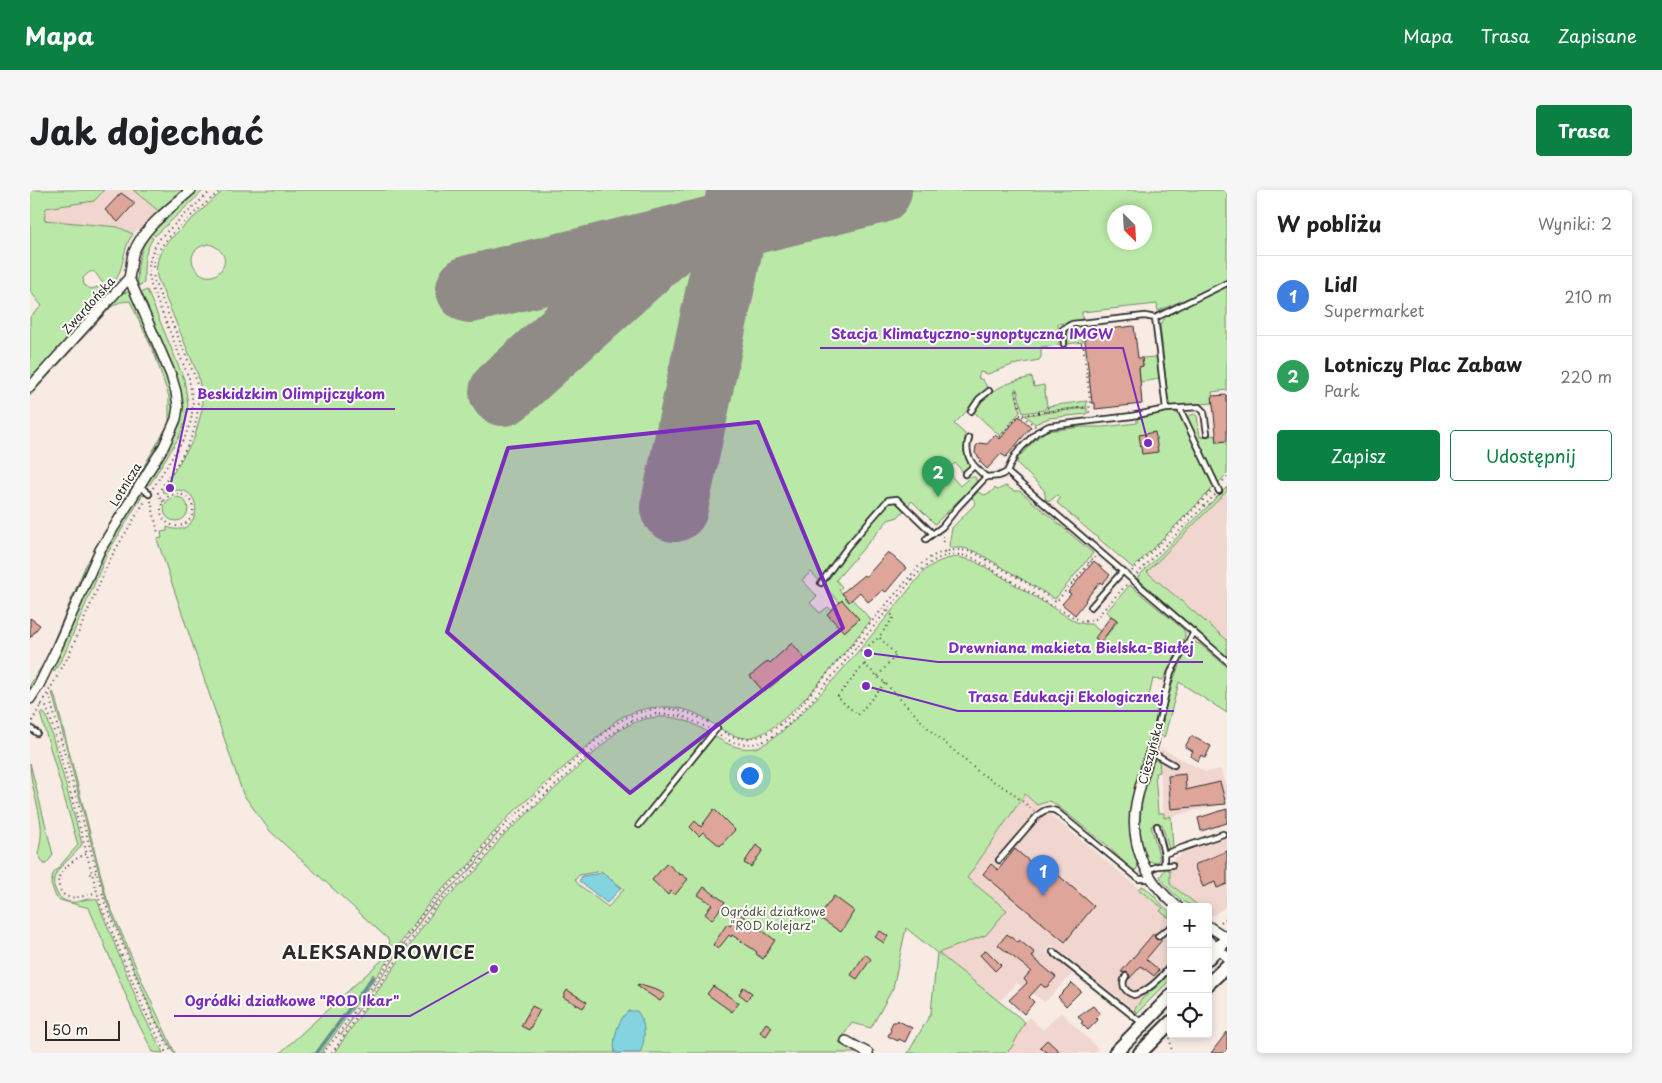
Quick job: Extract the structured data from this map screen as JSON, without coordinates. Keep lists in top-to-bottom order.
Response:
{
  "streets": {
    "street": ["Zwardońska", "Lotnicza", "Cieszyńska"]
  },
  "crossings": [
    ["Zwardońska", "Lotnicza"]
  ],
  "districts": ["ALEKSANDROWICE"],
  "parks": ["Ogródki działkowe \"ROD Kolejarz\""],
  "places": [
    "Stacja Klimatyczno-synoptyczna IMGW",
    "Beskidzkim Olimpijczykom",
    "Drewniana makieta Bielska-Białej",
    "Trasa Edukacji Ekologicznej",
    "Ogródki działkowe \"ROD Ikar\""
  ],
  "scale_bar": "50 m",
  "north": "bottom right",
  "page": {
    "header": "Mapa",
    "nav": ["Mapa", "Trasa", "Zapisane"],
    "title": "Jak dojechać",
    "buttons": [
      "Trasa",
      ["Zapisz", "Udostępnij"]
    ],
    "heading": ["W pobliżu", "Wyniki: 2"],
    "list": [
      {
        "mark": "1",
        "name": "Lidl",
        "note": "Supermarket",
        "value": "210 m"
      },
      {
        "mark": "2",
        "name": "Lotniczy Plac Zabaw",
        "note": "Park",
        "value": "220 m"
      }
    ],
    "pins": ["2", "1"],
    "map_buttons": ["+", "−"],
    "scale": "50 m"
  }
}
